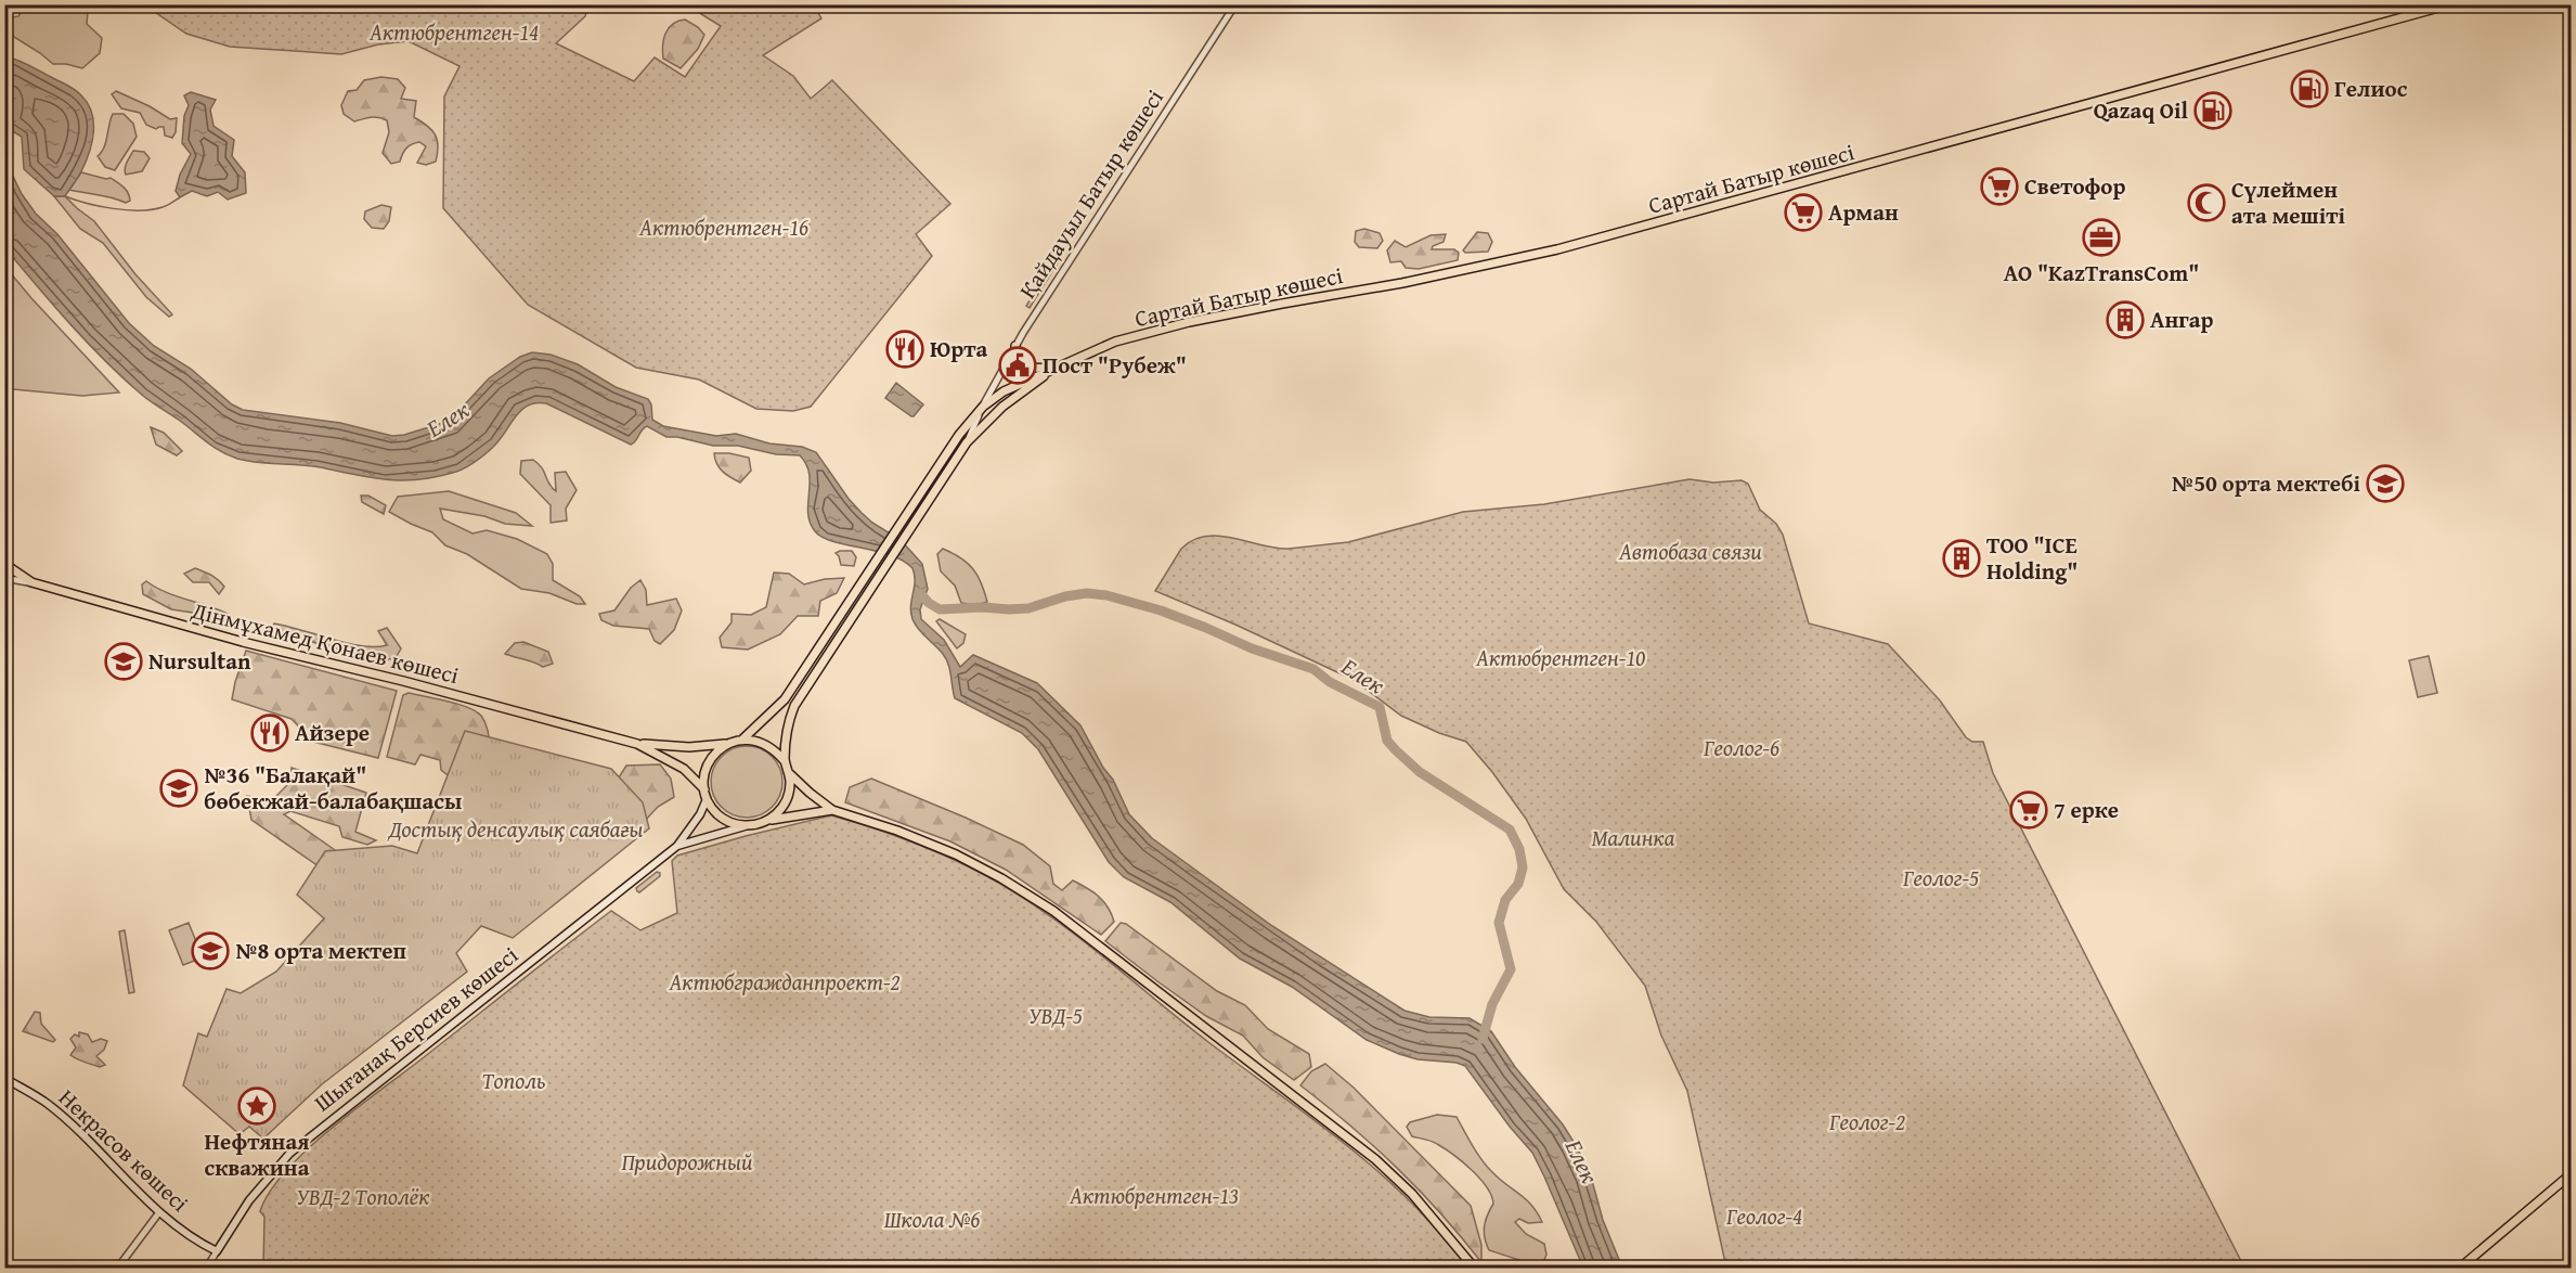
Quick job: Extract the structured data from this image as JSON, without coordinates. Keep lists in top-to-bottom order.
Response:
{
  "streets": {
    "highway": ["Сартай Батыр көшесі", "Дінмұхамед Қонаев көшесі"],
    "main road": ["Шығанақ Берсиев көшесі", "Некрасов көшесі"],
    "street": ["Қайдауыл Батыр көшесі"]
  },
  "crossings": [
    ["Шығанақ Берсиев көшесі", "Некрасов көшесі"]
  ],
  "water": ["Елек"],
  "parks": [
    "Актюбрентген-14",
    "Актюбрентген-16",
    "Автобаза связи",
    "Актюбрентген-10",
    "Геолог-6",
    "Достық денсаулық саябағы",
    "Малинка",
    "Геолог-5",
    "Актюбгражданпроект-2",
    "УВД-5",
    "Тополь",
    "Геолог-2",
    "Придорожный",
    "Актюбрентген-13",
    "УВД-2 Тополёк",
    "Геолог-4",
    "Школа №6"
  ],
  "places": {
    "fuel station": ["Гелиос", "Qazaq Oil"],
    "supermarket": ["Светофор", "Арман", "7 ерке"],
    "mosque": ["Сүлеймен ата мешіті"],
    "office": ["АО \"KazTransCom\""],
    "building": ["Ангар", "ТОО \"ICE Holding\""],
    "restaurant": ["Юрта", "Айзере"],
    "public building": ["Пост \"Рубеж\""],
    "school or university": [
      "№50 орта мектебі",
      "Nursultan",
      "№36 \"Балақай\" бөбекжай-балабақшасы",
      "№8 орта мектеп"
    ],
    "place": ["Нефтяная скважина"]
  }
}
